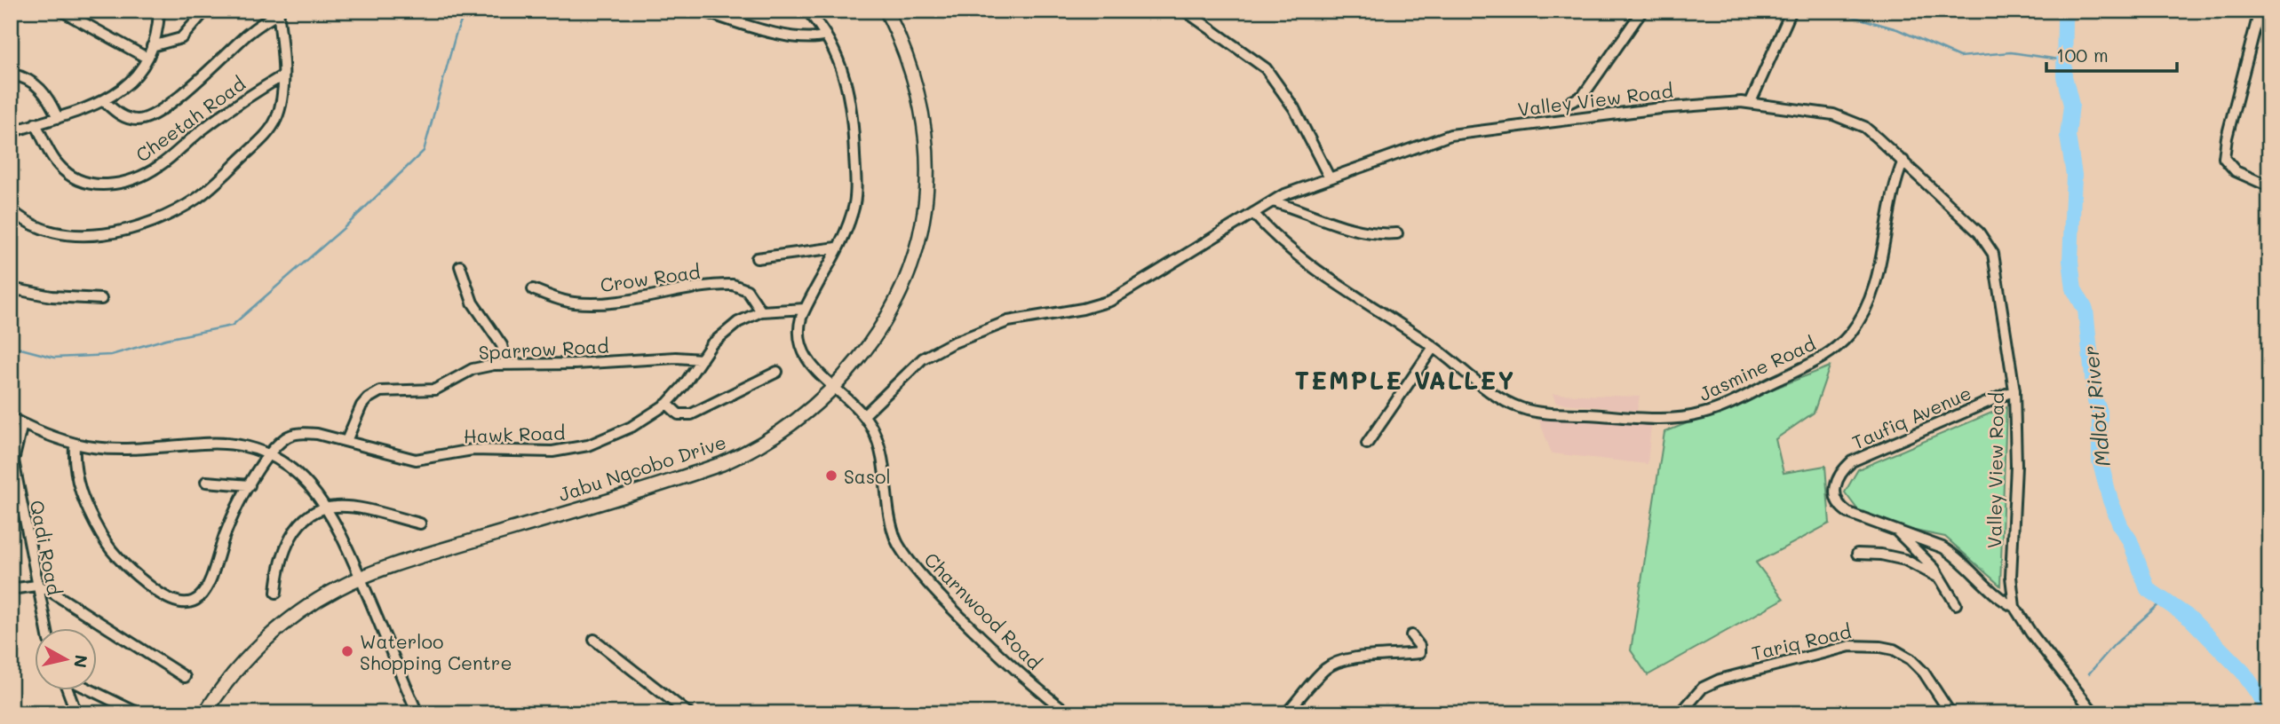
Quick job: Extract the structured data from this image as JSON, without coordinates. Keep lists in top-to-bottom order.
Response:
{
  "streets": {
    "main road": ["Jabu Ngcobo Drive"],
    "street": [
      "Valley View Road",
      "Cheetah Road",
      "Crow Road",
      "Sparrow Road",
      "Jasmine Road",
      "Taufiq Avenue",
      "Hawk Road",
      "Qadi Road",
      "Charnwood Road",
      "Tariq Road"
    ]
  },
  "crossings": [
    ["Valley View Road", "Jasmine Road"],
    ["Valley View Road", "Taufiq Avenue"],
    ["Valley View Road", "Charnwood Road"],
    ["Crow Road", "Hawk Road"],
    ["Sparrow Road", "Hawk Road"],
    ["Hawk Road", "Charnwood Road"],
    ["Jabu Ngcobo Drive", "Charnwood Road"]
  ],
  "districts": ["TEMPLE VALLEY"],
  "water": ["Mdloti River"],
  "places": ["Sasol", "Waterloo Shopping Centre"],
  "scale_bar": "100 m",
  "north": "right"
}
